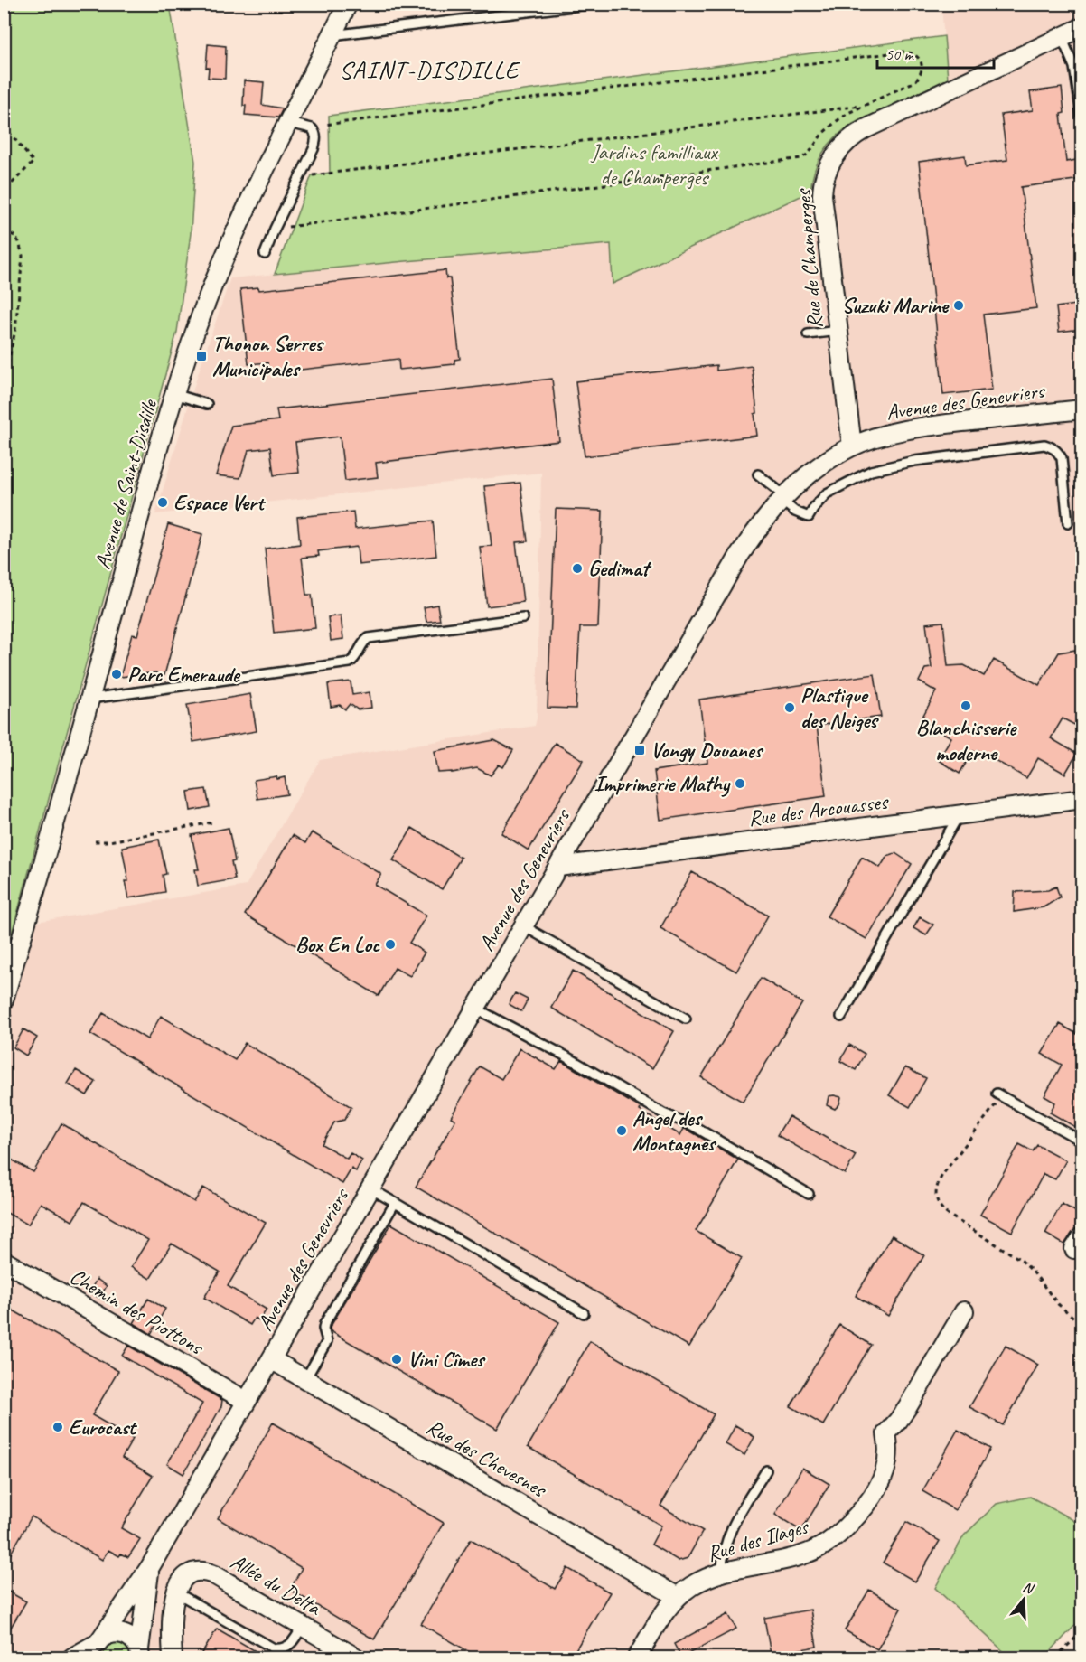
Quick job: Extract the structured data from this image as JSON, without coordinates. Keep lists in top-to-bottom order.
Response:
{
  "streets": {
    "street": [
      "Rue de Champerges",
      "Avenue des Genevriers",
      "Avenue de Saint-Disdille",
      "Rue des Arcouasses",
      "Chemin des Piottons",
      "Rue des Chevesnes",
      "Rue des Ilages",
      "Allée du Delta"
    ]
  },
  "crossings": [
    ["Rue de Champerges", "Avenue des Genevriers"],
    ["Avenue des Genevriers", "Rue des Arcouasses"],
    ["Avenue des Genevriers", "Chemin des Piottons"],
    ["Avenue des Genevriers", "Rue des Chevesnes"],
    ["Rue des Chevesnes", "Rue des Ilages"]
  ],
  "districts": ["SAINT-DISDILLE"],
  "parks": ["Jardins familliaux de Champerges"],
  "places": {
    "other": [
      "Suzuki Marine",
      "Espace Vert",
      "Gedimat",
      "Parc Emeraude",
      "Blanchisserie moderne",
      "Plastique des Neiges",
      "Imprimerie Mathy",
      "Box En Loc",
      "Angel des Montagnes",
      "Vini Cîmes",
      "Eurocast"
    ],
    "transit": ["Thonon Serres Municipales", "Vongy Douanes"]
  },
  "scale_bar": "50 m",
  "north": "top"
}
